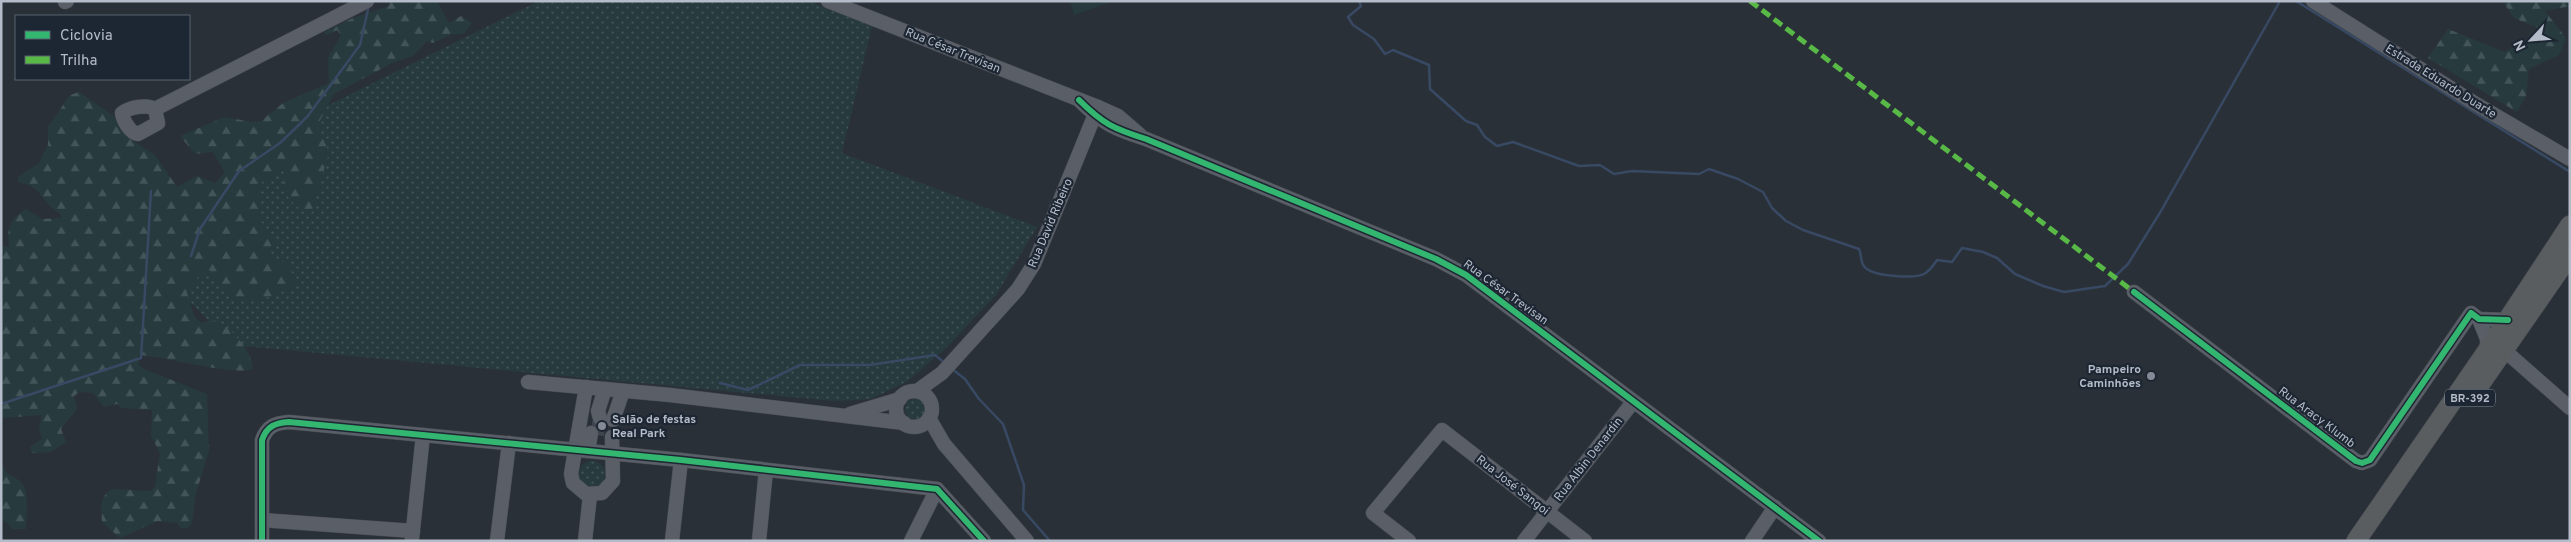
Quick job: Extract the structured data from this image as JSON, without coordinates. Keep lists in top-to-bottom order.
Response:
{
  "streets": {
    "highway": ["BR-392"],
    "street": [
      "Rua César Trevisan",
      "Estrada Eduardo Duarte",
      "Rua David Ribeiro",
      "Rua Aracy Klumb",
      "Rua Albin Denardin",
      "Rua José Sangoi"
    ]
  },
  "crossings": [
    ["Rua César Trevisan", "Rua David Ribeiro"],
    ["Rua César Trevisan", "Rua Albin Denardin"],
    ["Rua Albin Denardin", "Rua José Sangoi"]
  ],
  "places": ["Pampeiro Caminhões", "Salão de festas Real Park"],
  "legend": ["Ciclovia", "Trilha"],
  "north": "bottom left"
}
